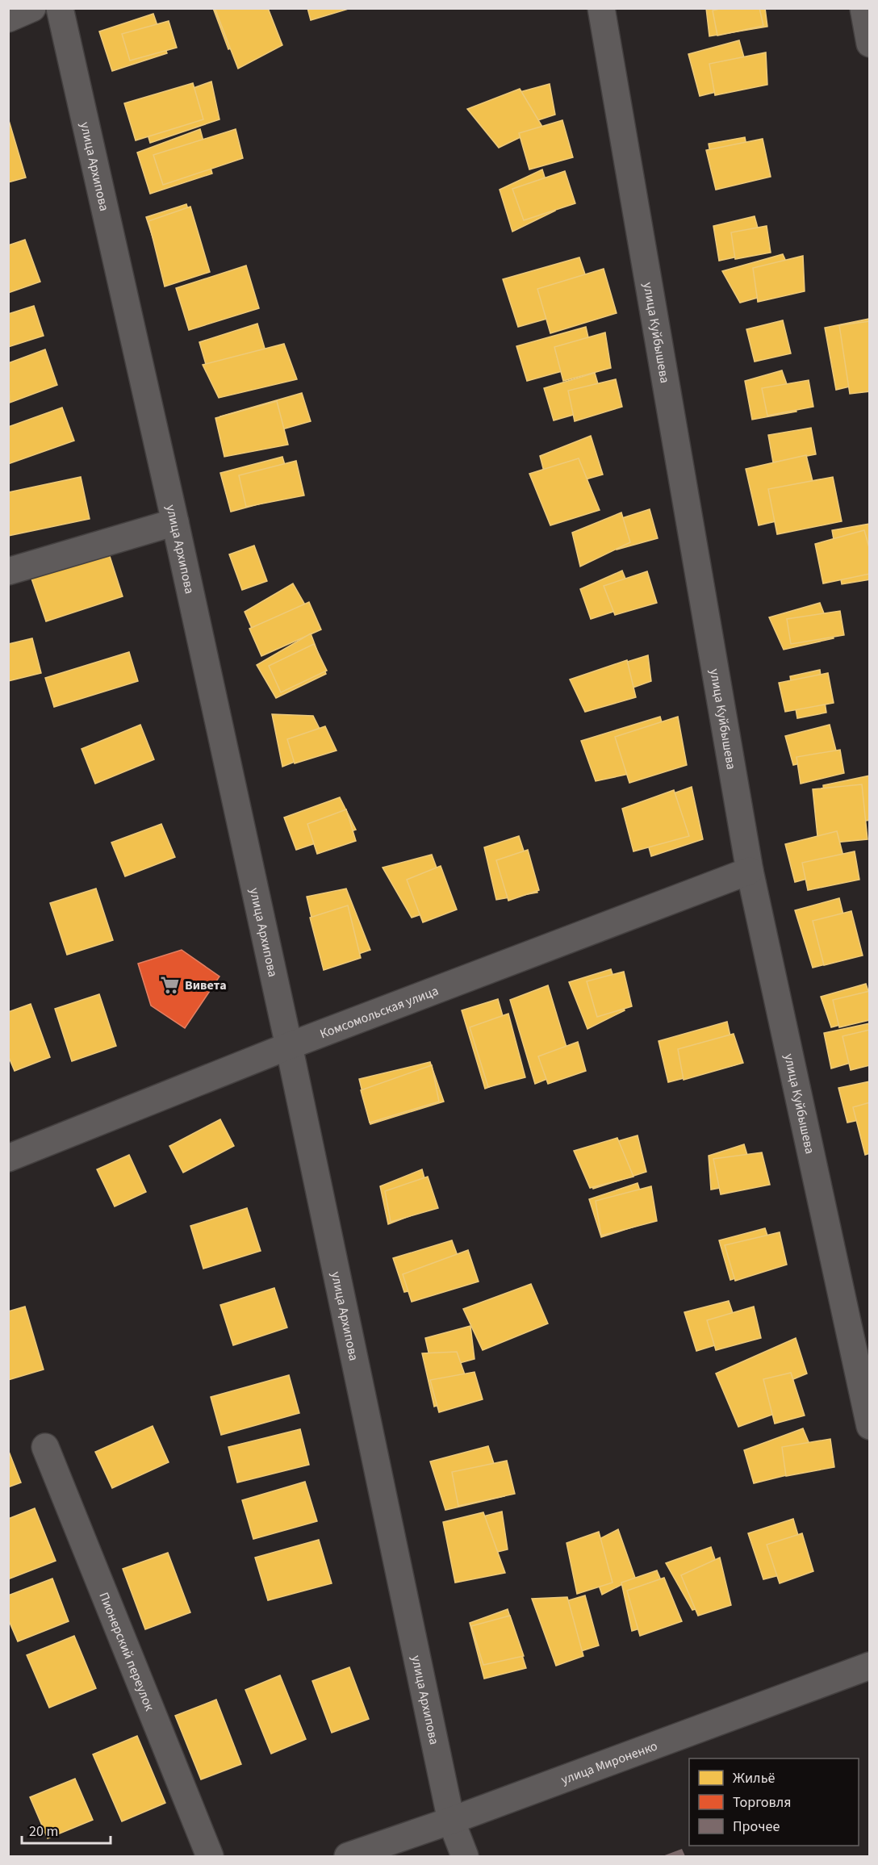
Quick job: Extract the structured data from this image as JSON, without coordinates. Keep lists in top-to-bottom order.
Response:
{
  "streets": {
    "street": [
      "улица Архипова",
      "улица Куйбышева",
      "Комсомольская улица",
      "Пионерский переулок",
      "улица Мироненко"
    ]
  },
  "crossings": [
    ["улица Архипова", "Комсомольская улица"],
    ["улица Архипова", "улица Мироненко"],
    ["улица Куйбышева", "Комсомольская улица"]
  ],
  "places": {
    "supermarket": ["Вивета"]
  },
  "legend": ["Жильё", "Торговля", "Прочее"],
  "scale_bar": "20 m"
}
